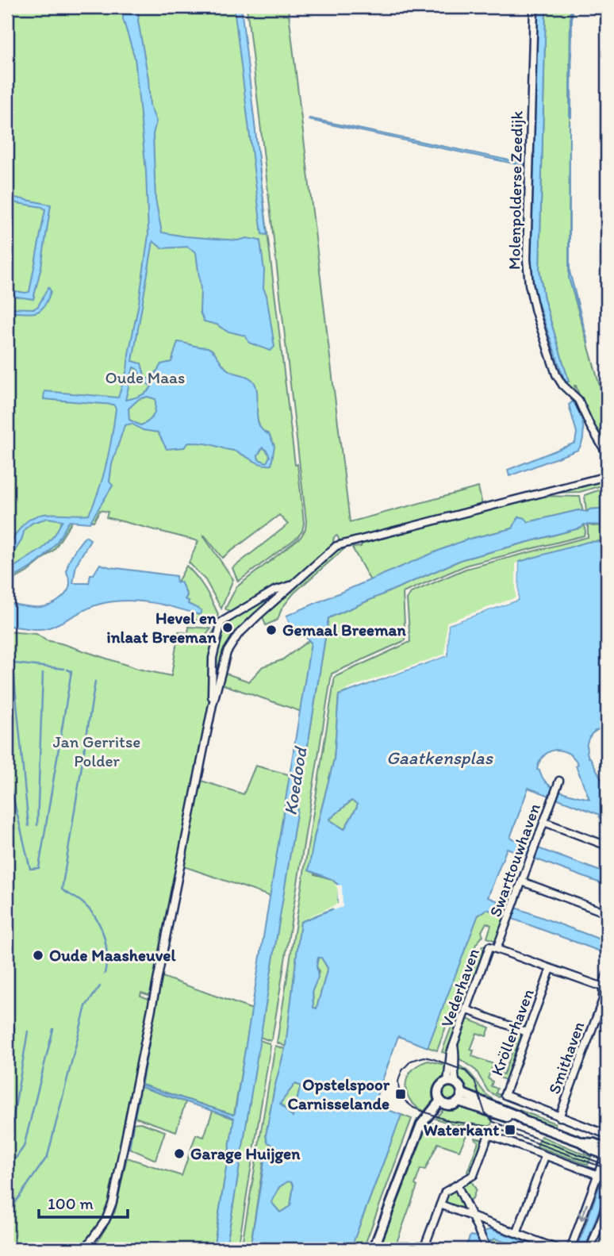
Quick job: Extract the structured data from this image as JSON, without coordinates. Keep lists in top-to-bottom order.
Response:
{
  "streets": {
    "street": [
      "Molenpolderse Zeedijk",
      "Swarttouwhaven",
      "Vederhaven",
      "Kröllerhaven",
      "Smithaven"
    ]
  },
  "crossings": [
    ["Swarttouwhaven", "Vederhaven"],
    ["Kröllerhaven", "Smithaven"]
  ],
  "water": ["Gaatkensplas", "Koedood"],
  "parks": ["Oude Maas", "Jan Gerritse Polder"],
  "places": {
    "other": [
      "Hevel en inlaat Breeman",
      "Gemaal Breeman",
      "Oude Maasheuvel",
      "Garage Huijgen"
    ],
    "transit": ["Opstelspoor Carnisselande", "Waterkant"]
  },
  "scale_bar": "100 m"
}
